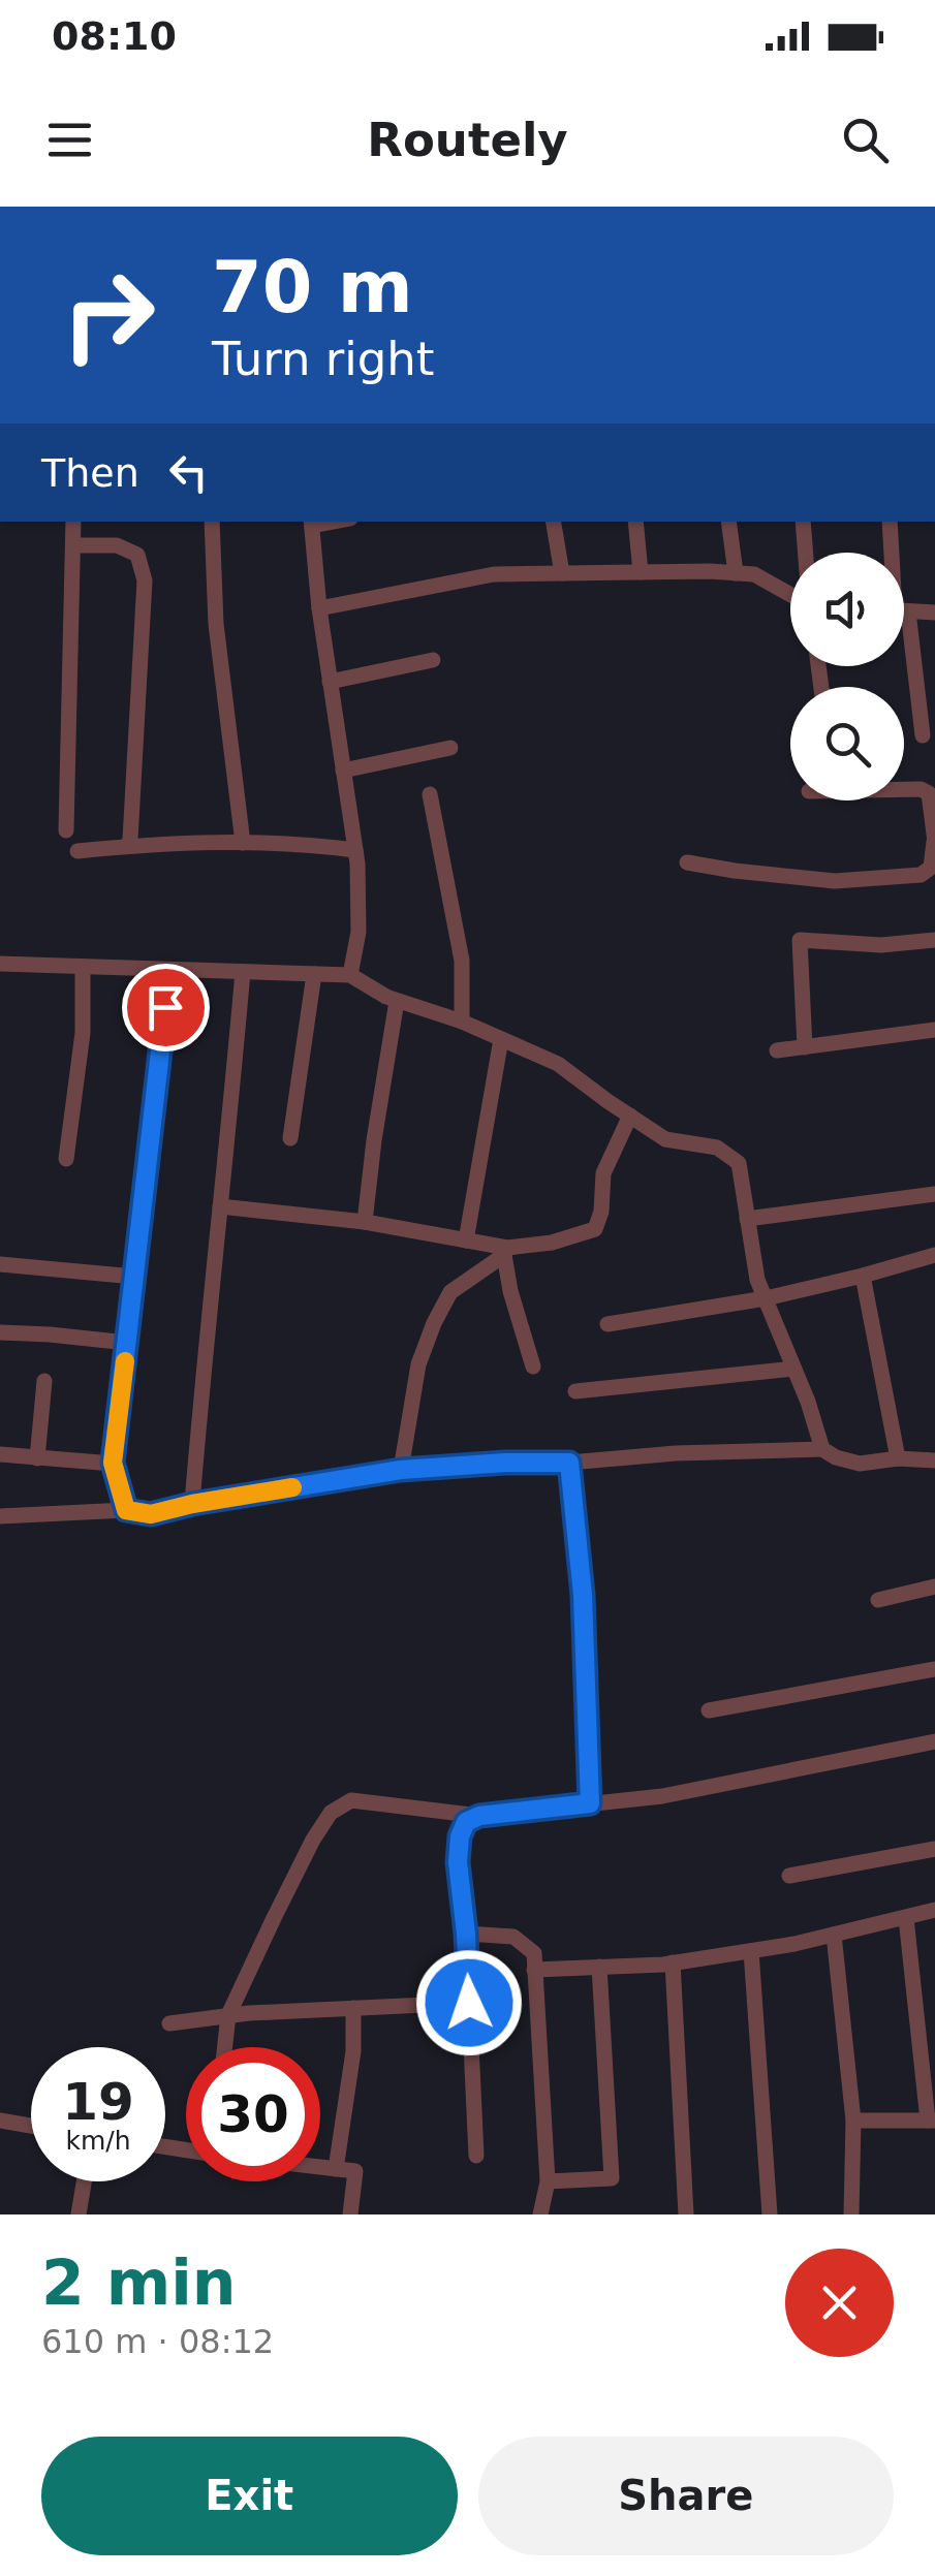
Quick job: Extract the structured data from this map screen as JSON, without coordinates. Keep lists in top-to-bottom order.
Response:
{
  "page": {
    "status": "08:10",
    "header": "Routely",
    "turn": ["70 m", "Turn right"],
    "then": "Then",
    "speed": "19 km/h",
    "limit": "30",
    "heading": ["2 min", "610 m · 08:12"],
    "buttons": ["Exit", "Share"]
  }
}
